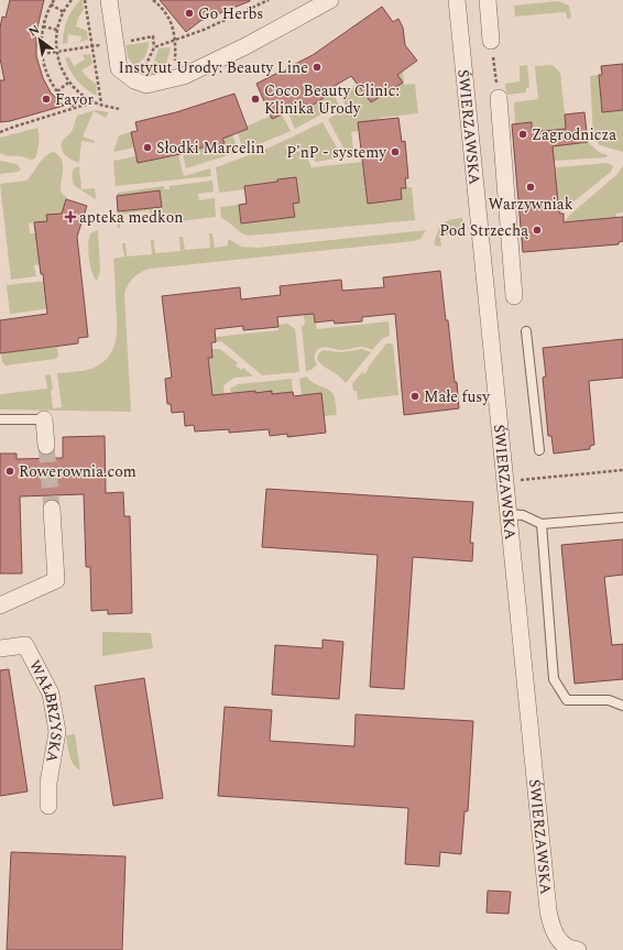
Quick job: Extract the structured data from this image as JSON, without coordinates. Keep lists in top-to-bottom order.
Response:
{
  "streets": {
    "street": ["ŚWIERZAWSKA", "WAŁBRZYSKA"]
  },
  "places": {
    "other": [
      "Go Herbs",
      "Instytut Urody: Beauty Line",
      "Favor",
      "Coco Beauty Clinic: Klinika Urody",
      "Zagrodnicza",
      "Słodki Marcelin",
      "P'nP - systemy",
      "Warzywniak",
      "Pod Strzechą",
      "Małe fusy",
      "Rowerownia.com"
    ],
    "health": ["apteka medkon"]
  },
  "north": "top left"
}
